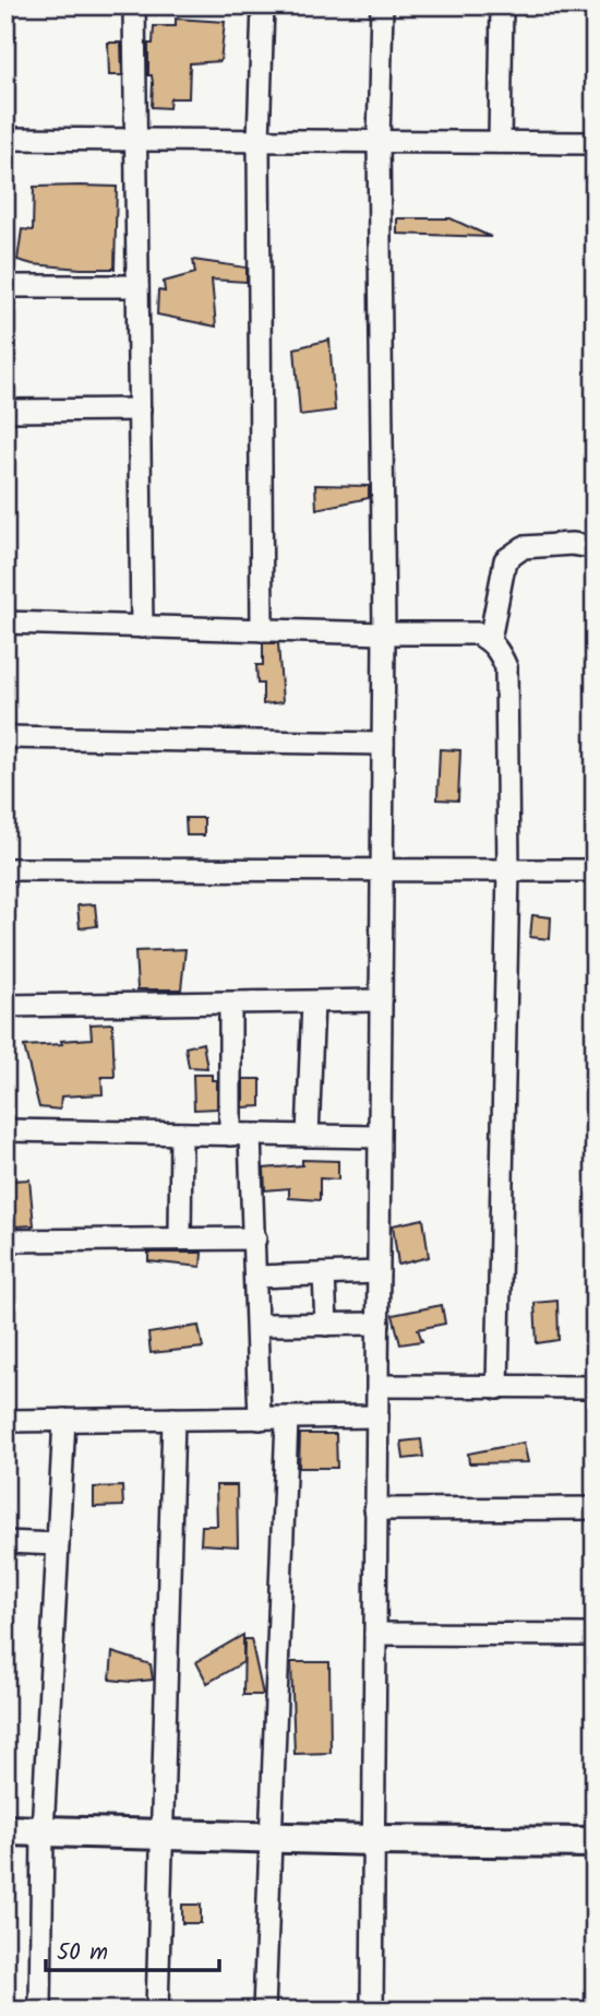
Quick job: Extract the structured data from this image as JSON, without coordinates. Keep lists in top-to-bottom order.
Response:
{
  "scale_bar": "50 m"
}
